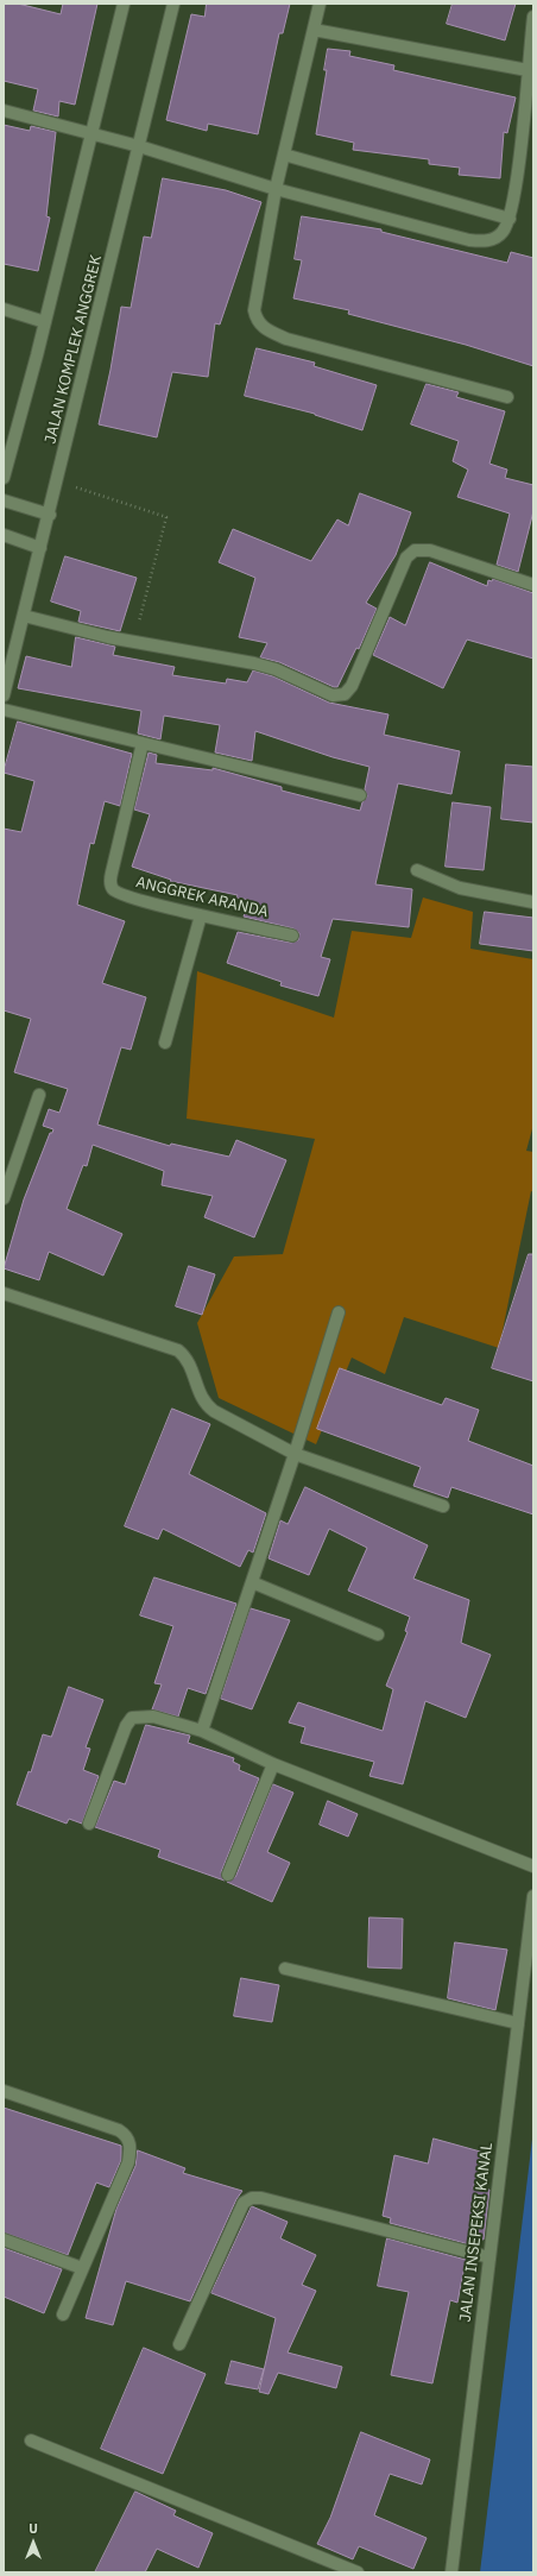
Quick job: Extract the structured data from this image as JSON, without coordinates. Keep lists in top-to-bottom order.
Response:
{
  "streets": {
    "street": ["JALAN KOMPLEK ANGGREK", "ANGGREK ARANDA", "JALAN INSEPEKSI KANAL"]
  },
  "north": "top"
}
